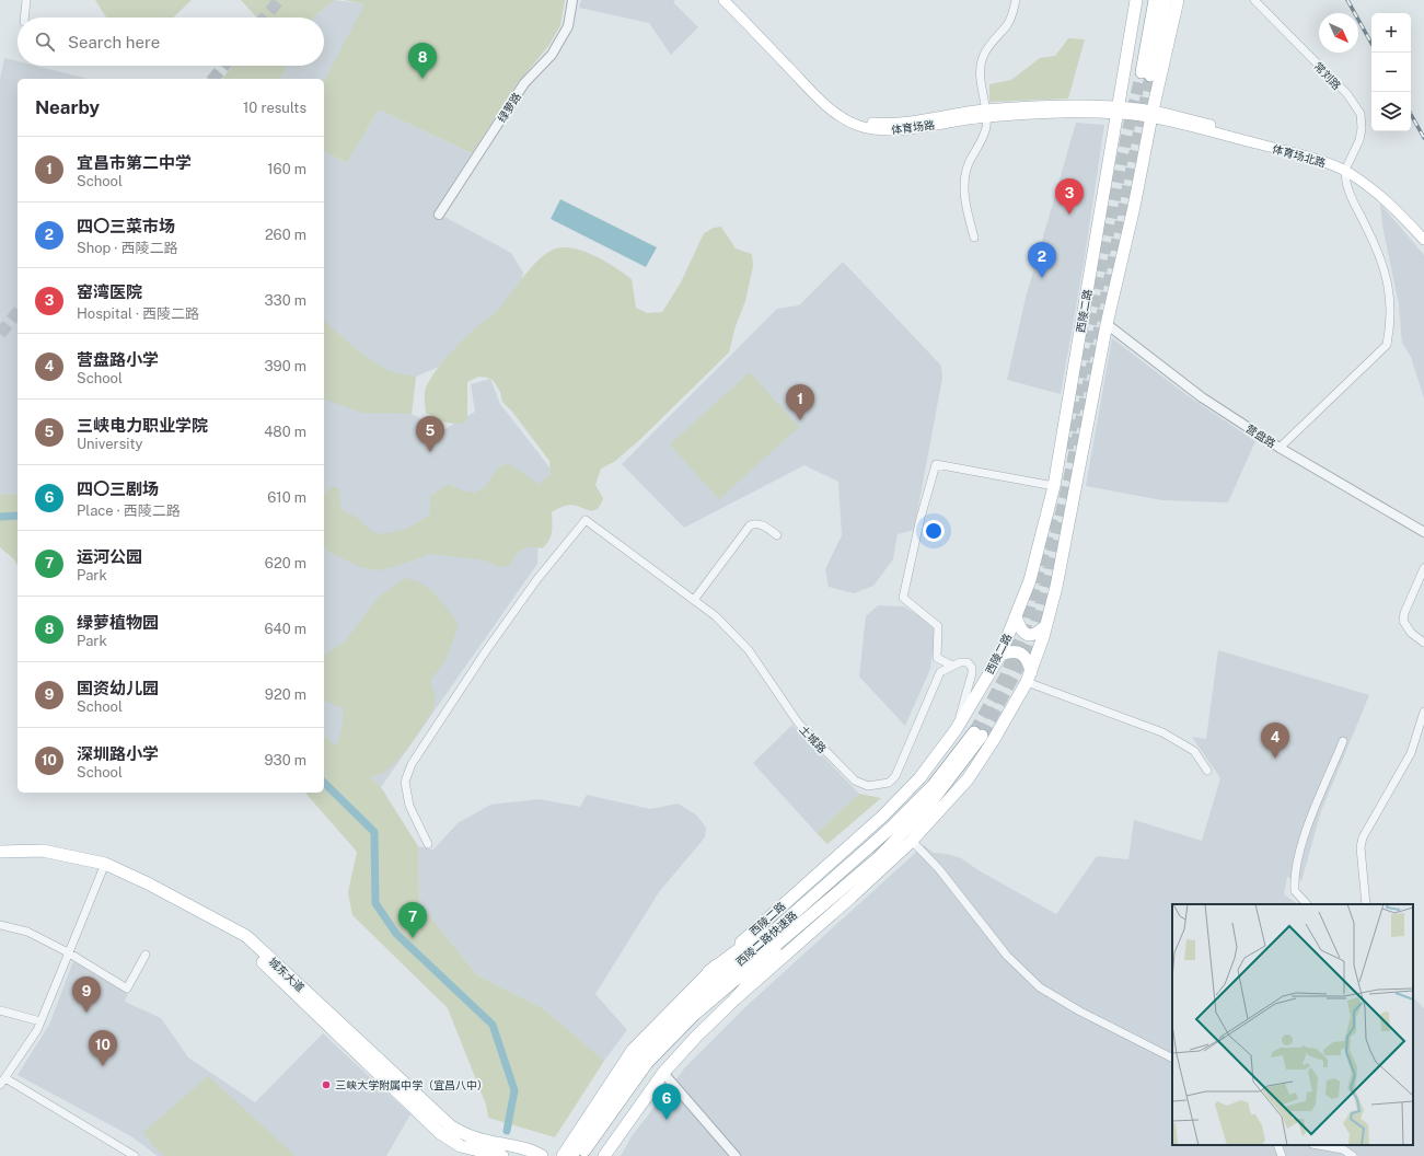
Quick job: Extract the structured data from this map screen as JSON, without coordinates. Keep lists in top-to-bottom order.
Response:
{
  "streets": {
    "main road": [
      "体育场路",
      "体育场北路",
      "西陵二路",
      "西陵二路快速路",
      "城东大道"
    ],
    "street": [
      "常刘路",
      "绿萝路",
      "营盘路",
      "土城路"
    ]
  },
  "crossings": [
    ["常刘路", "体育场北路"],
    ["体育场路", "体育场北路"],
    ["体育场路", "西陵二路"]
  ],
  "places": ["三峡大学附属中学（宜昌八中）"],
  "north": "bottom right",
  "page": {
    "map_buttons": ["+", "−"],
    "search": "Search here",
    "pins": [
      "8",
      "3",
      "2",
      "1",
      "5",
      "4",
      "7",
      "9",
      "10",
      "6"
    ],
    "heading": ["Nearby", "10 results"],
    "list": [
      {
        "mark": "1",
        "name": "宜昌市第二中学",
        "note": "School",
        "value": "160 m"
      },
      {
        "mark": "2",
        "name": "四〇三菜市场",
        "note": "Shop · 西陵二路",
        "value": "260 m"
      },
      {
        "mark": "3",
        "name": "窑湾医院",
        "note": "Hospital · 西陵二路",
        "value": "330 m"
      },
      {
        "mark": "4",
        "name": "营盘路小学",
        "note": "School",
        "value": "390 m"
      },
      {
        "mark": "5",
        "name": "三峡电力职业学院",
        "note": "University",
        "value": "480 m"
      },
      {
        "mark": "6",
        "name": "四〇三剧场",
        "note": "Place · 西陵二路",
        "value": "610 m"
      },
      {
        "mark": "7",
        "name": "运河公园",
        "note": "Park",
        "value": "620 m"
      },
      {
        "mark": "8",
        "name": "绿萝植物园",
        "note": "Park",
        "value": "640 m"
      },
      {
        "mark": "9",
        "name": "国资幼儿园",
        "note": "School",
        "value": "920 m"
      },
      {
        "mark": "10",
        "name": "深圳路小学",
        "note": "School",
        "value": "930 m"
      }
    ]
  }
}
